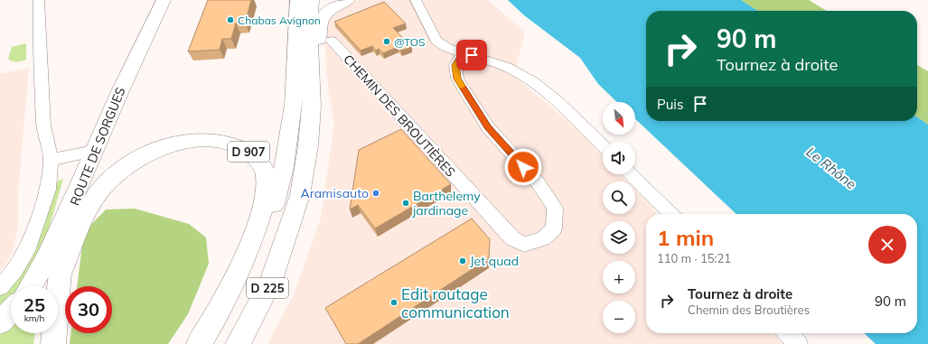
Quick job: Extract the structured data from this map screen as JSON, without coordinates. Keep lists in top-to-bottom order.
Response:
{
  "streets": {
    "main road": ["ROUTE DE SORGUES", "D 907", "D 225"],
    "street": ["CHEMIN DES BROUTIÈRES"]
  },
  "crossings": [
    ["ROUTE DE SORGUES", "D 907"]
  ],
  "water": ["Le Rhône"],
  "places": [
    "Chabas Avignon",
    "@TOS",
    "Aramisauto",
    "Barthelemy jardinage",
    "Jet quad",
    "Edit routage communication"
  ],
  "north": "bottom right",
  "page": {
    "turn": ["90 m", "Tournez à droite"],
    "then": "Puis",
    "map_buttons": ["+", "−"],
    "heading": ["1 min", "110 m · 15:21"],
    "list": [
      {
        "name": "Tournez à droite",
        "note": "Chemin des Broutières",
        "value": "90 m"
      }
    ],
    "speed": "25 km/h",
    "limit": "30"
  }
}
